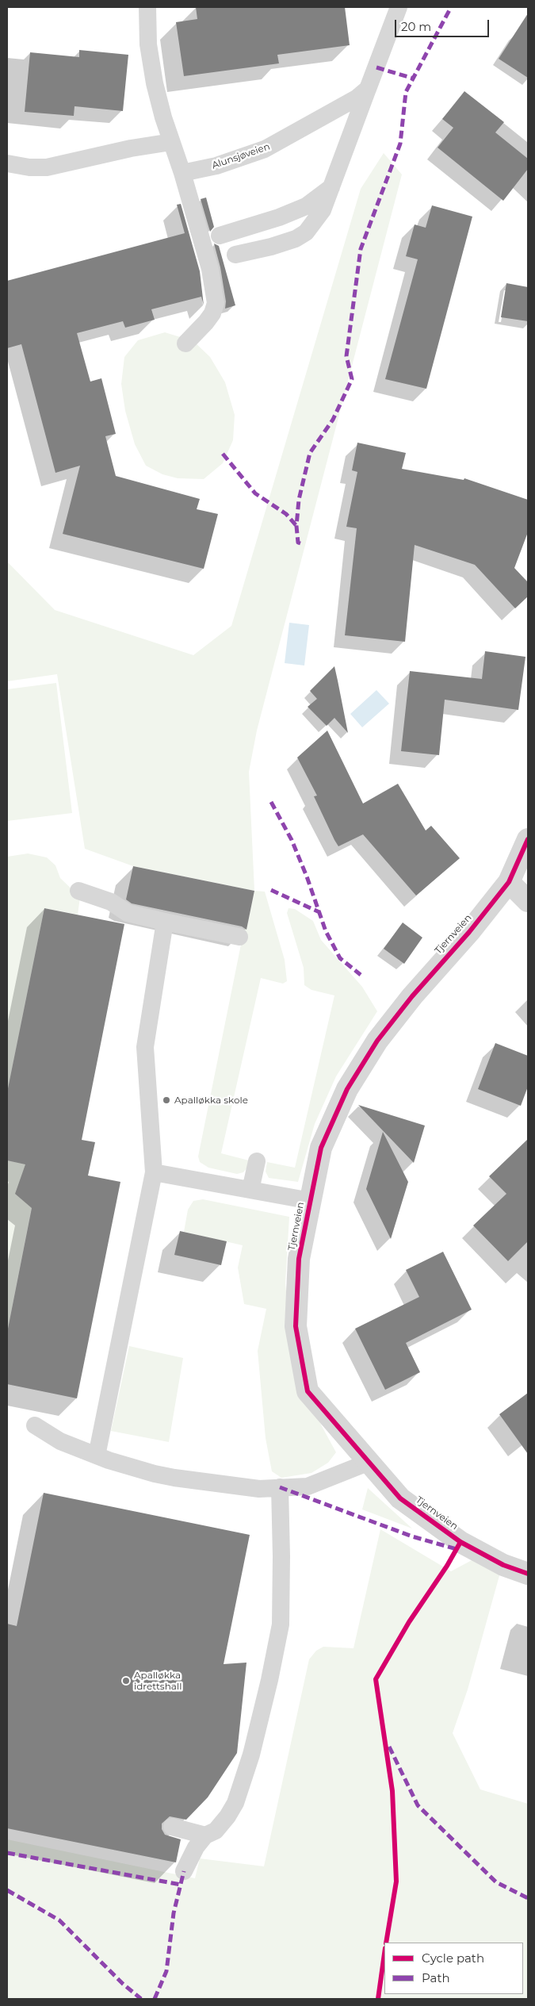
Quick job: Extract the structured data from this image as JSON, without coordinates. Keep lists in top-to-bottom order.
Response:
{
  "streets": {
    "street": ["Tjernveien"],
    "lane": ["Alunsjøveien"]
  },
  "places": ["Apalløkka skole", "Apalløkka idrettshall"],
  "legend": ["Cycle path", "Path"],
  "scale_bar": "20 m"
}
